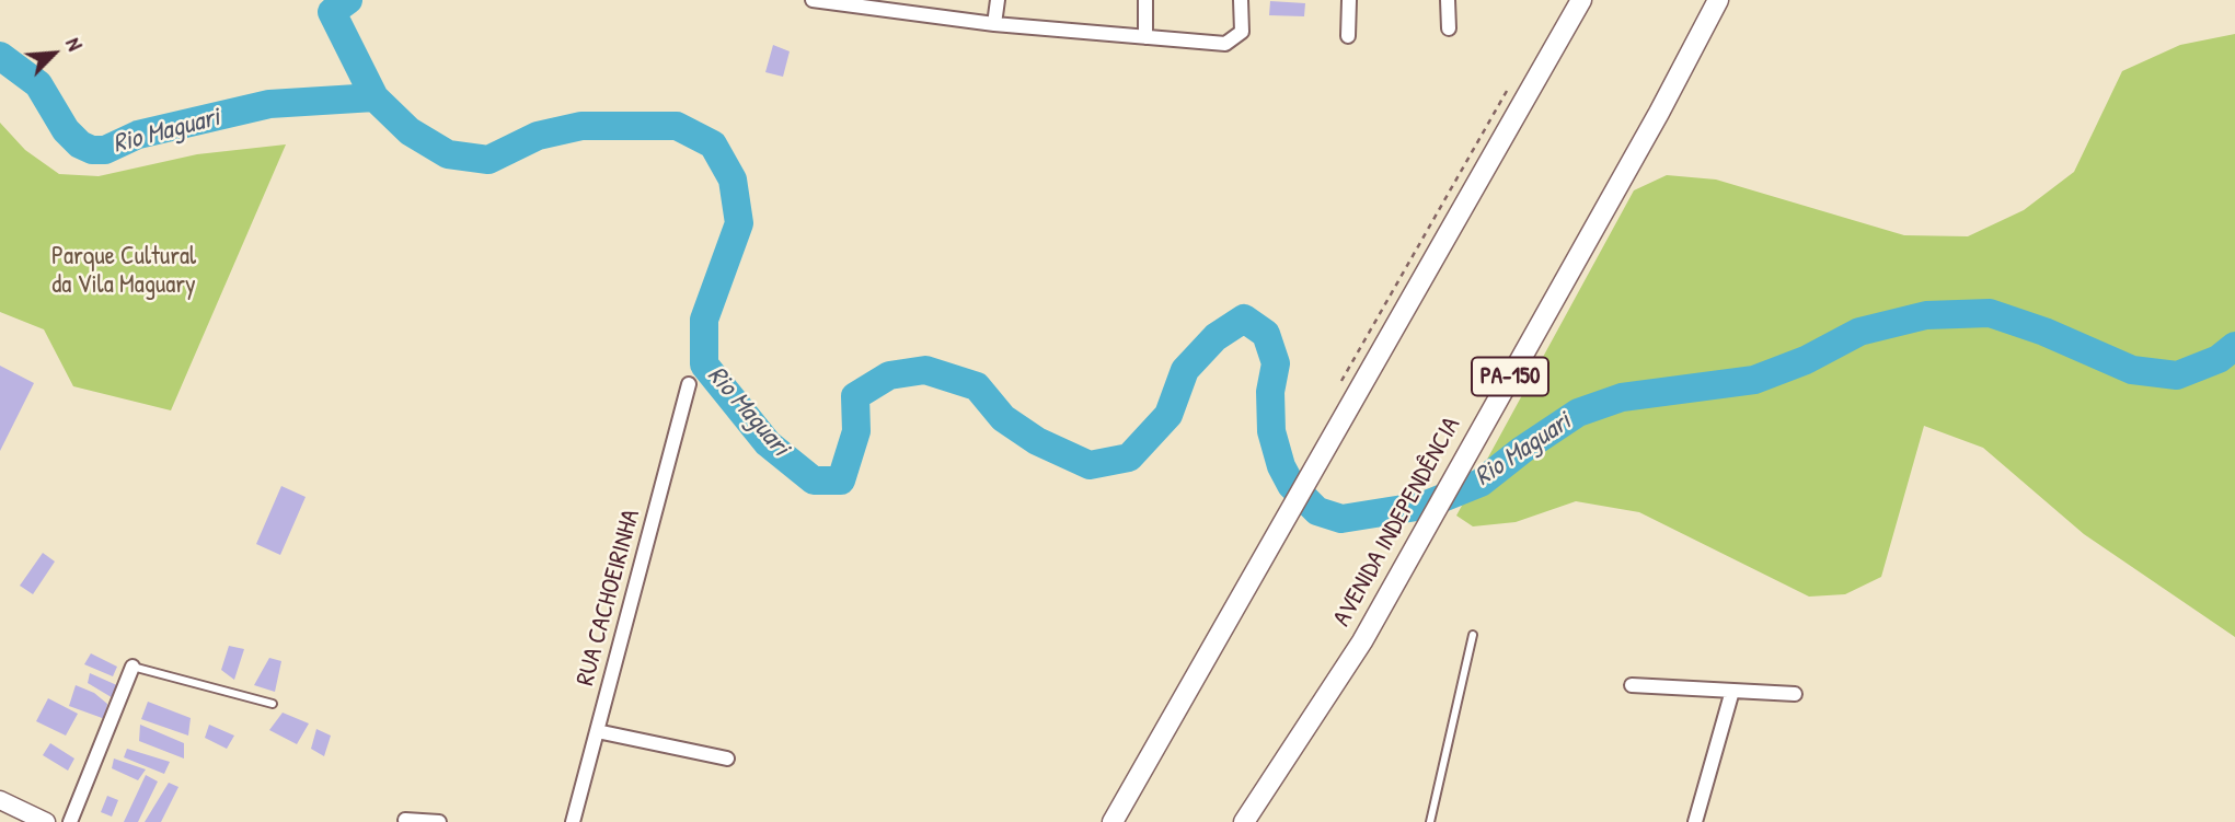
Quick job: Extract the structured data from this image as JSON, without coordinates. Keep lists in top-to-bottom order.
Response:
{
  "streets": {
    "main road": ["PA-150", "AVENIDA INDEPENDÊNCIA"],
    "street": ["RUA CACHOEIRINHA"]
  },
  "water": ["Rio Maguari"],
  "parks": ["Parque Cultural da Vila Maguary"],
  "north": "top right"
}
